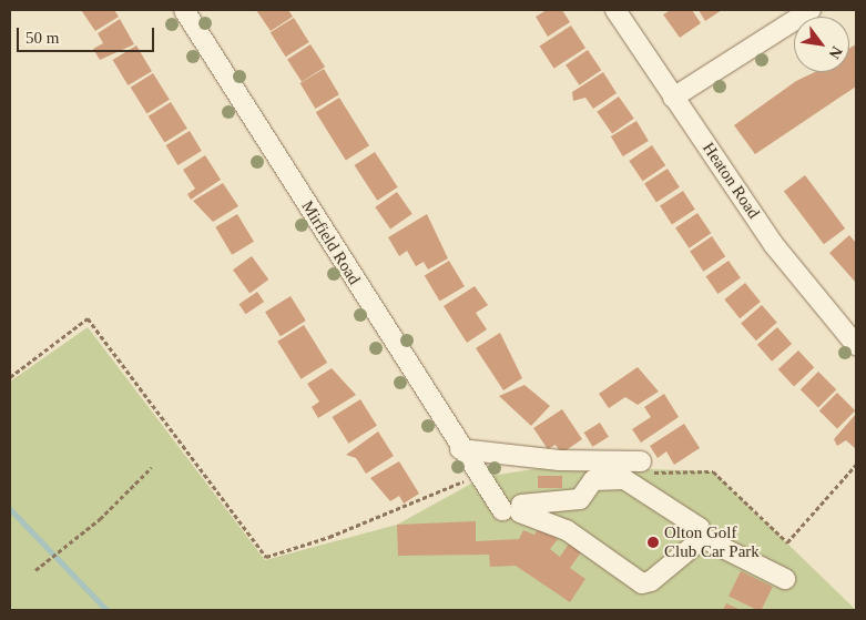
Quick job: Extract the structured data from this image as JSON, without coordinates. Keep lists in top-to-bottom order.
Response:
{
  "streets": {
    "street": ["Heaton Road", "Mirfield Road"]
  },
  "places": ["Olton Golf Club Car Park"],
  "scale_bar": "50 m",
  "north": "bottom right"
}
